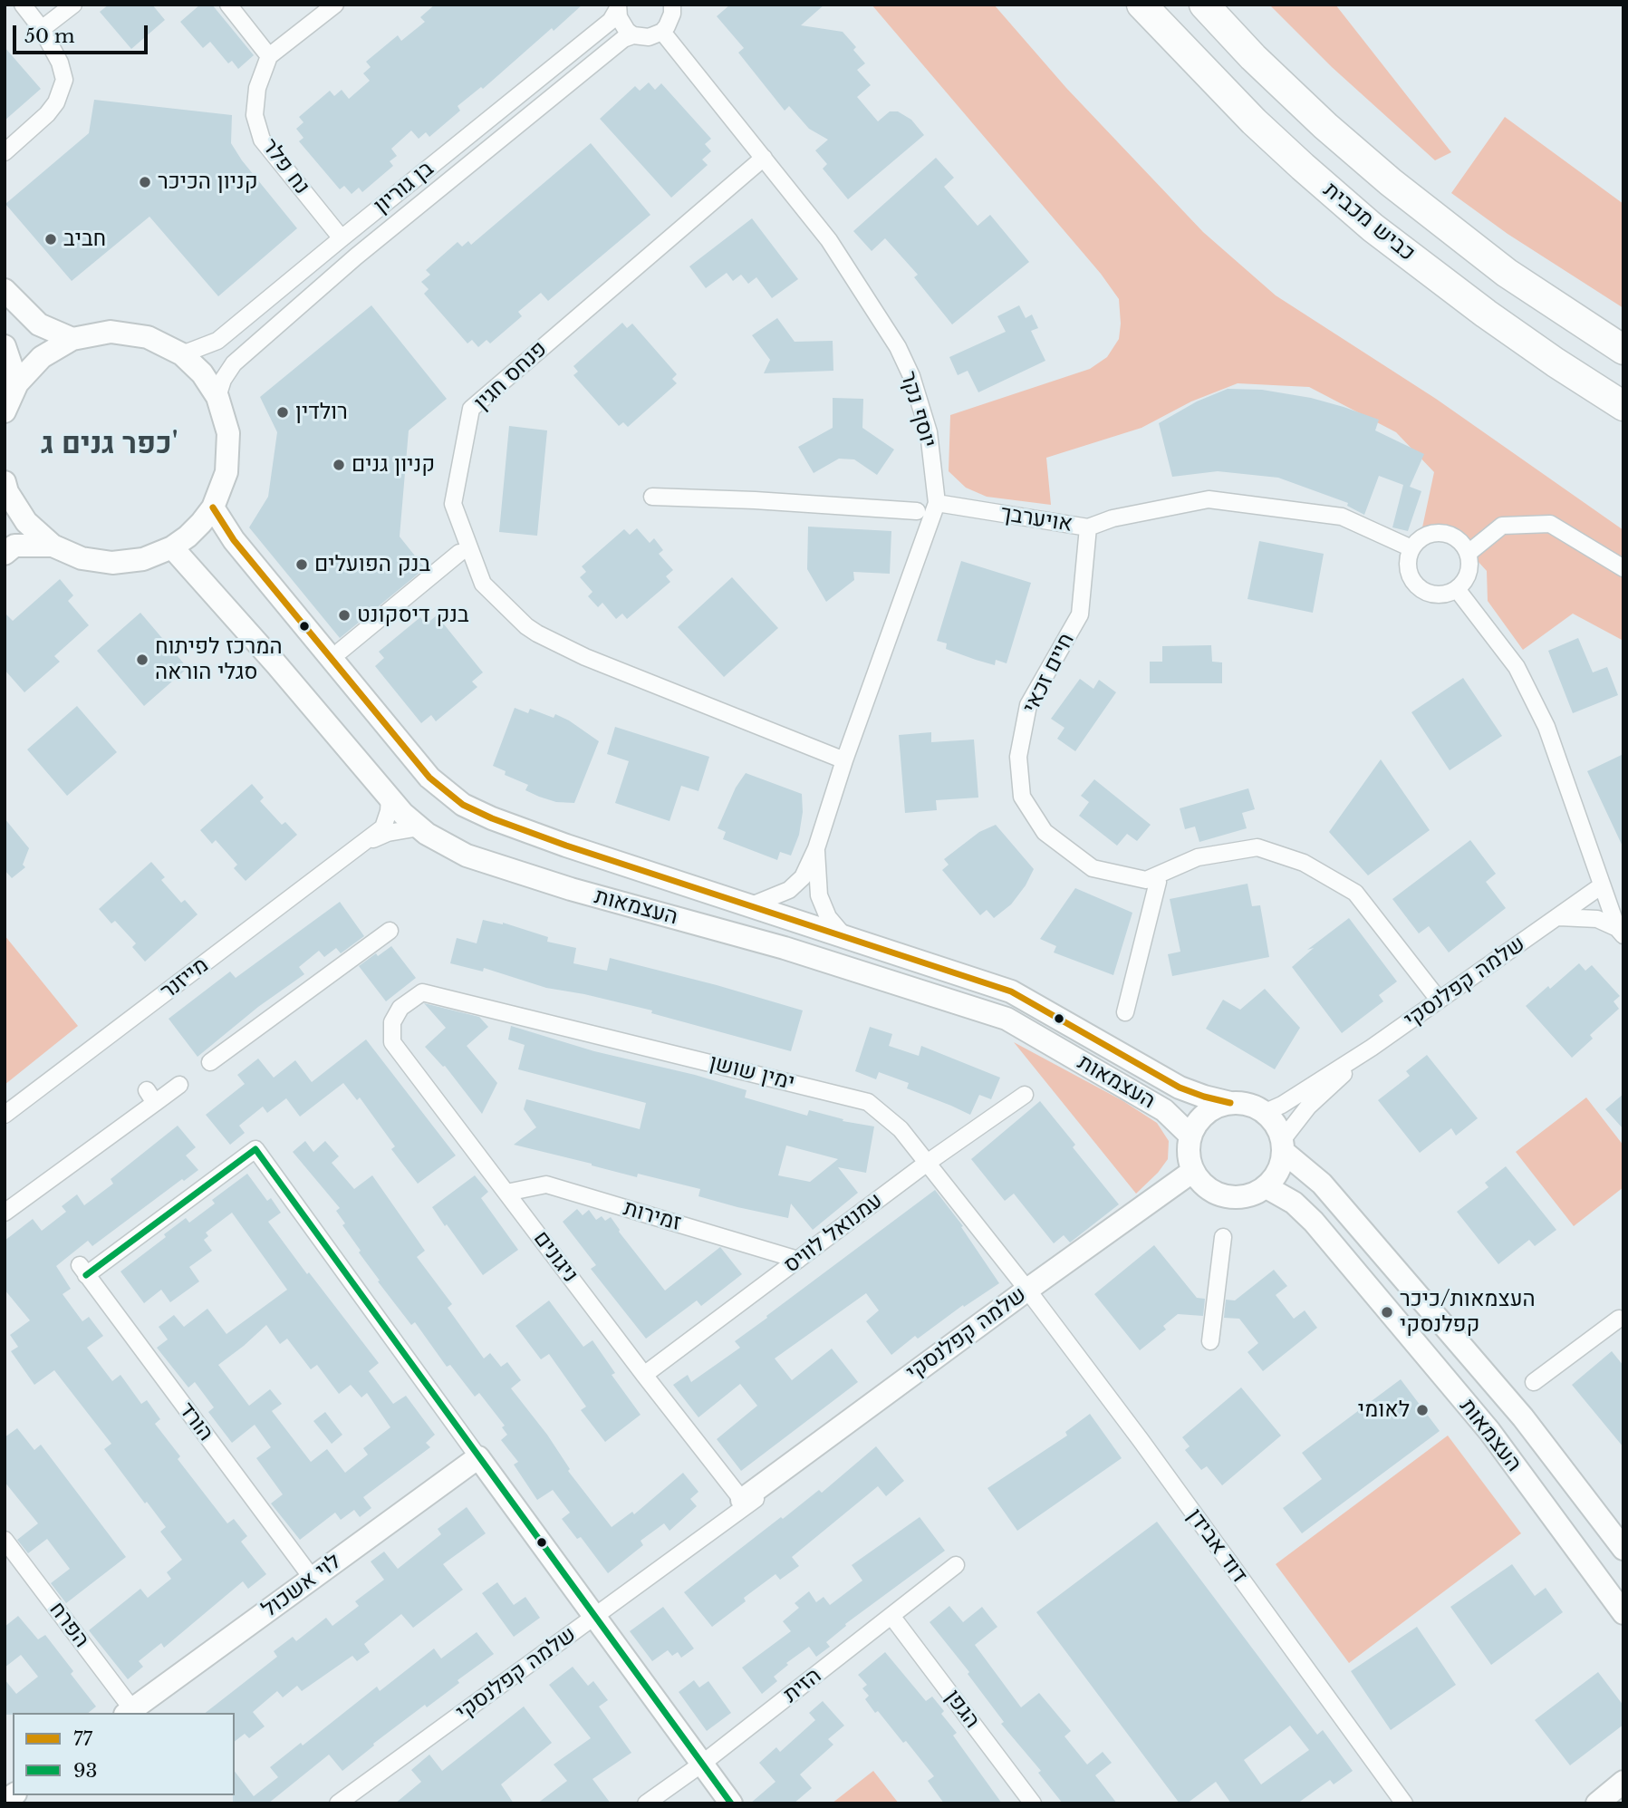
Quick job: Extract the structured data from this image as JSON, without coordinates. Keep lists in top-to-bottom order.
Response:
{
  "streets": {
    "highway": ["כביש מכבית"],
    "main road": ["העצמאות", "שלמה קפלנסקי", "לוי אשכול"],
    "street": [
      "נח פלר",
      "בן גוריון",
      "פנחס חגין",
      "יוסף נקר",
      "אויערבך",
      "חיים זכאי",
      "מייזנר",
      "ימין שושן",
      "זמירות",
      "עמנואל לוויס",
      "ניגונים",
      "הורד",
      "דוד אבידן",
      "הפרח",
      "הזית",
      "הגפן"
    ]
  },
  "crossings": [
    ["נח פלר", "בן גוריון"],
    ["פנחס חגין", "יוסף נקר"],
    ["יוסף נקר", "אויערבך"],
    ["יוסף נקר", "העצמאות"],
    ["אויערבך", "חיים זכאי"],
    ["חיים זכאי", "שלמה קפלנסקי"],
    ["העצמאות", "מייזנר"],
    ["העצמאות", "שלמה קפלנסקי"],
    ["שלמה קפלנסקי", "ימין שושן"],
    ["שלמה קפלנסקי", "ניגונים"],
    ["שלמה קפלנסקי", "דוד אבידן"],
    ["ימין שושן", "עמנואל לוויס"],
    ["ימין שושן", "ניגונים"],
    ["ימין שושן", "דוד אבידן"],
    ["זמירות", "עמנואל לוויס"],
    ["זמירות", "ניגונים"],
    ["עמנואל לוויס", "ניגונים"],
    ["הורד", "לוי אשכול"],
    ["לוי אשכול", "הפרח"],
    ["הזית", "הגפן"]
  ],
  "districts": ["כפר גנים ג'"],
  "places": [
    "קניון הכיכר",
    "חביב",
    "רולדין",
    "קניון גנים",
    "בנק הפועלים",
    "בנק דיסקונט",
    "המרכז לפיתוח סגלי הוראה",
    "העצמאות/כיכר קפלנסקי",
    "לאומי"
  ],
  "lines": ["transit line 77", "transit line 93"],
  "legend": ["77", "93"],
  "scale_bar": "50 m"
}
